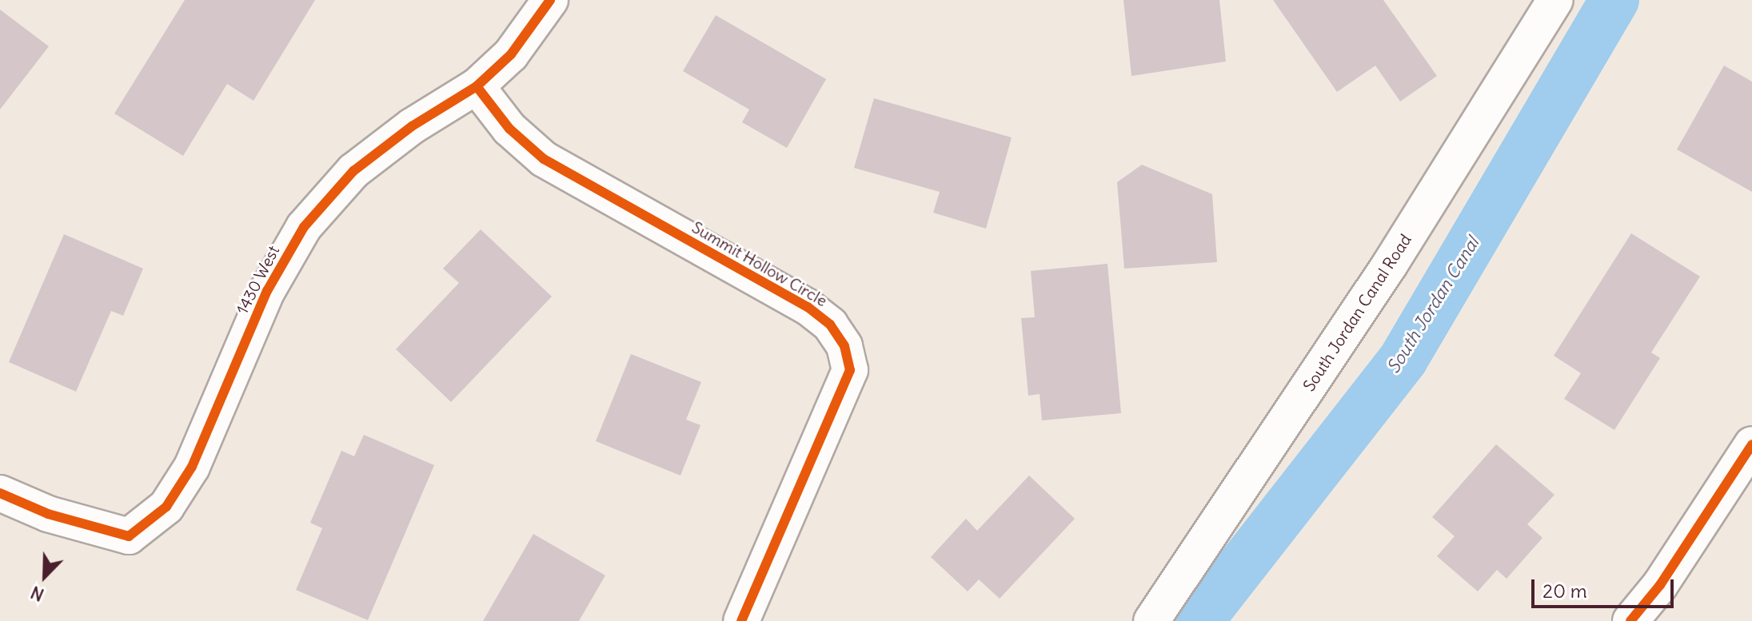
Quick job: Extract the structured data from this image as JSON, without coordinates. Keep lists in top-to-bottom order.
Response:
{
  "streets": {
    "street": ["Summit Hollow Circle", "1430 West", "South Jordan Canal Road"]
  },
  "crossings": [
    ["Summit Hollow Circle", "1430 West"]
  ],
  "water": ["South Jordan Canal"],
  "scale_bar": "20 m",
  "north": "bottom left"
}
